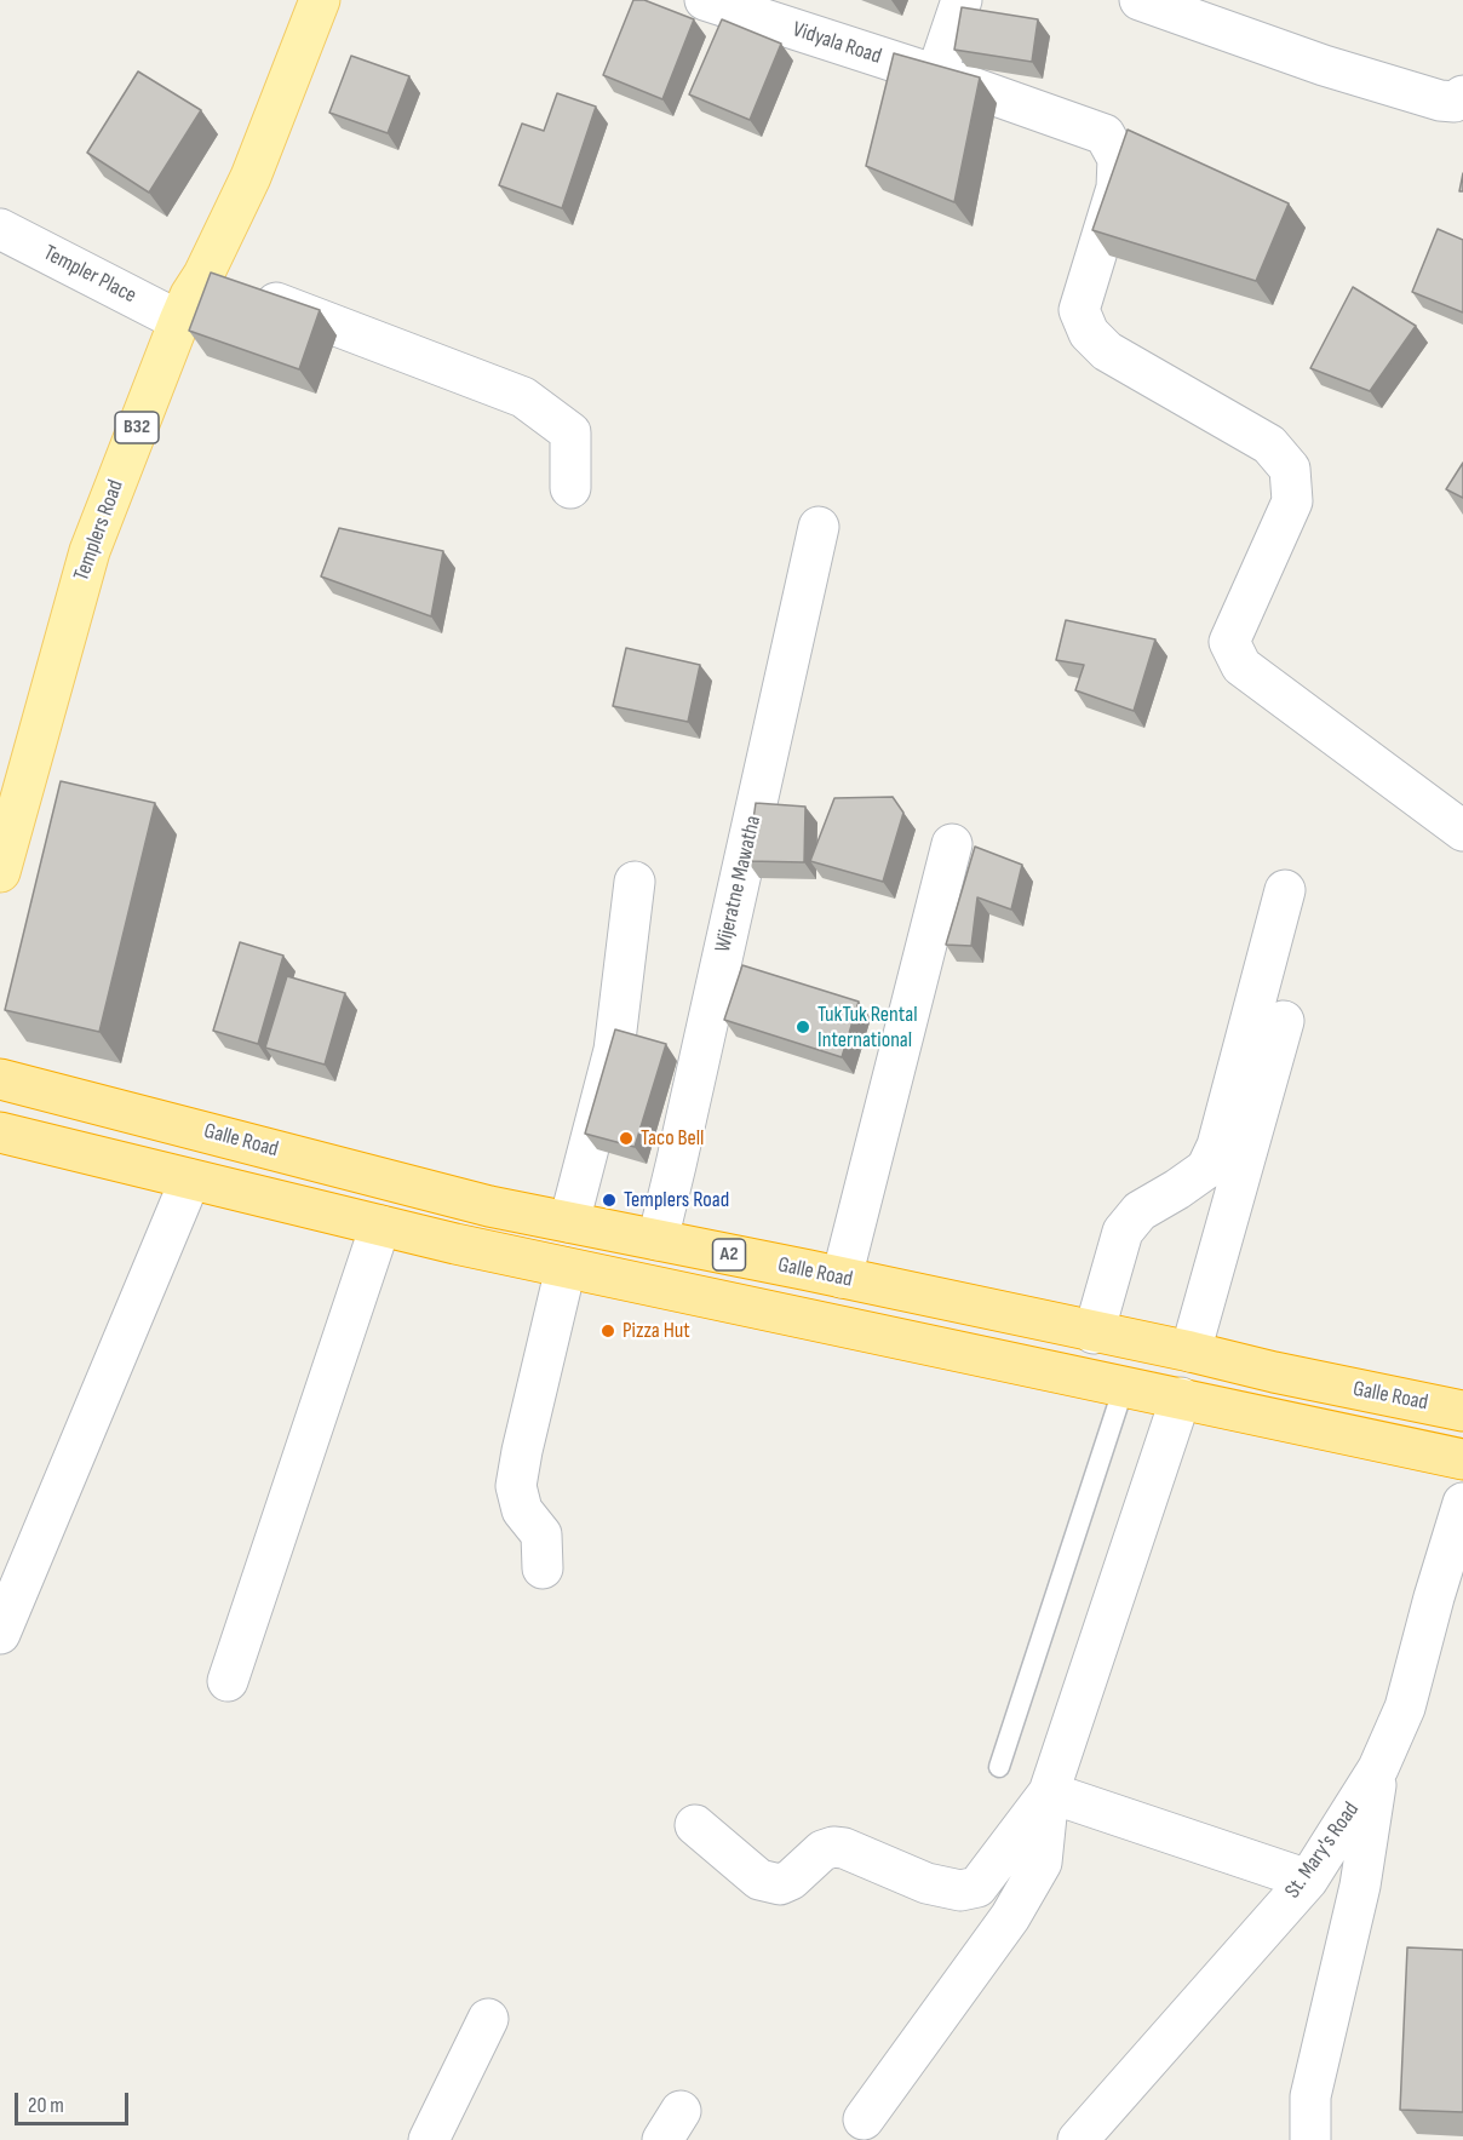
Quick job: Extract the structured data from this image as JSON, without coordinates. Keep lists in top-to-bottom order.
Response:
{
  "streets": {
    "highway": ["Galle Road", "A2"],
    "main road": ["B32", "Templers Road"],
    "street": [
      "Vidyala Road",
      "Templer Place",
      "Wijeratne Mawatha",
      "St. Mary's Road"
    ]
  },
  "crossings": [
    ["Templer Place", "Templers Road"],
    ["Wijeratne Mawatha", "Galle Road"]
  ],
  "places": [
    "TukTuk Rental International",
    "Taco Bell",
    "Templers Road",
    "Pizza Hut"
  ],
  "scale_bar": "20 m"
}
